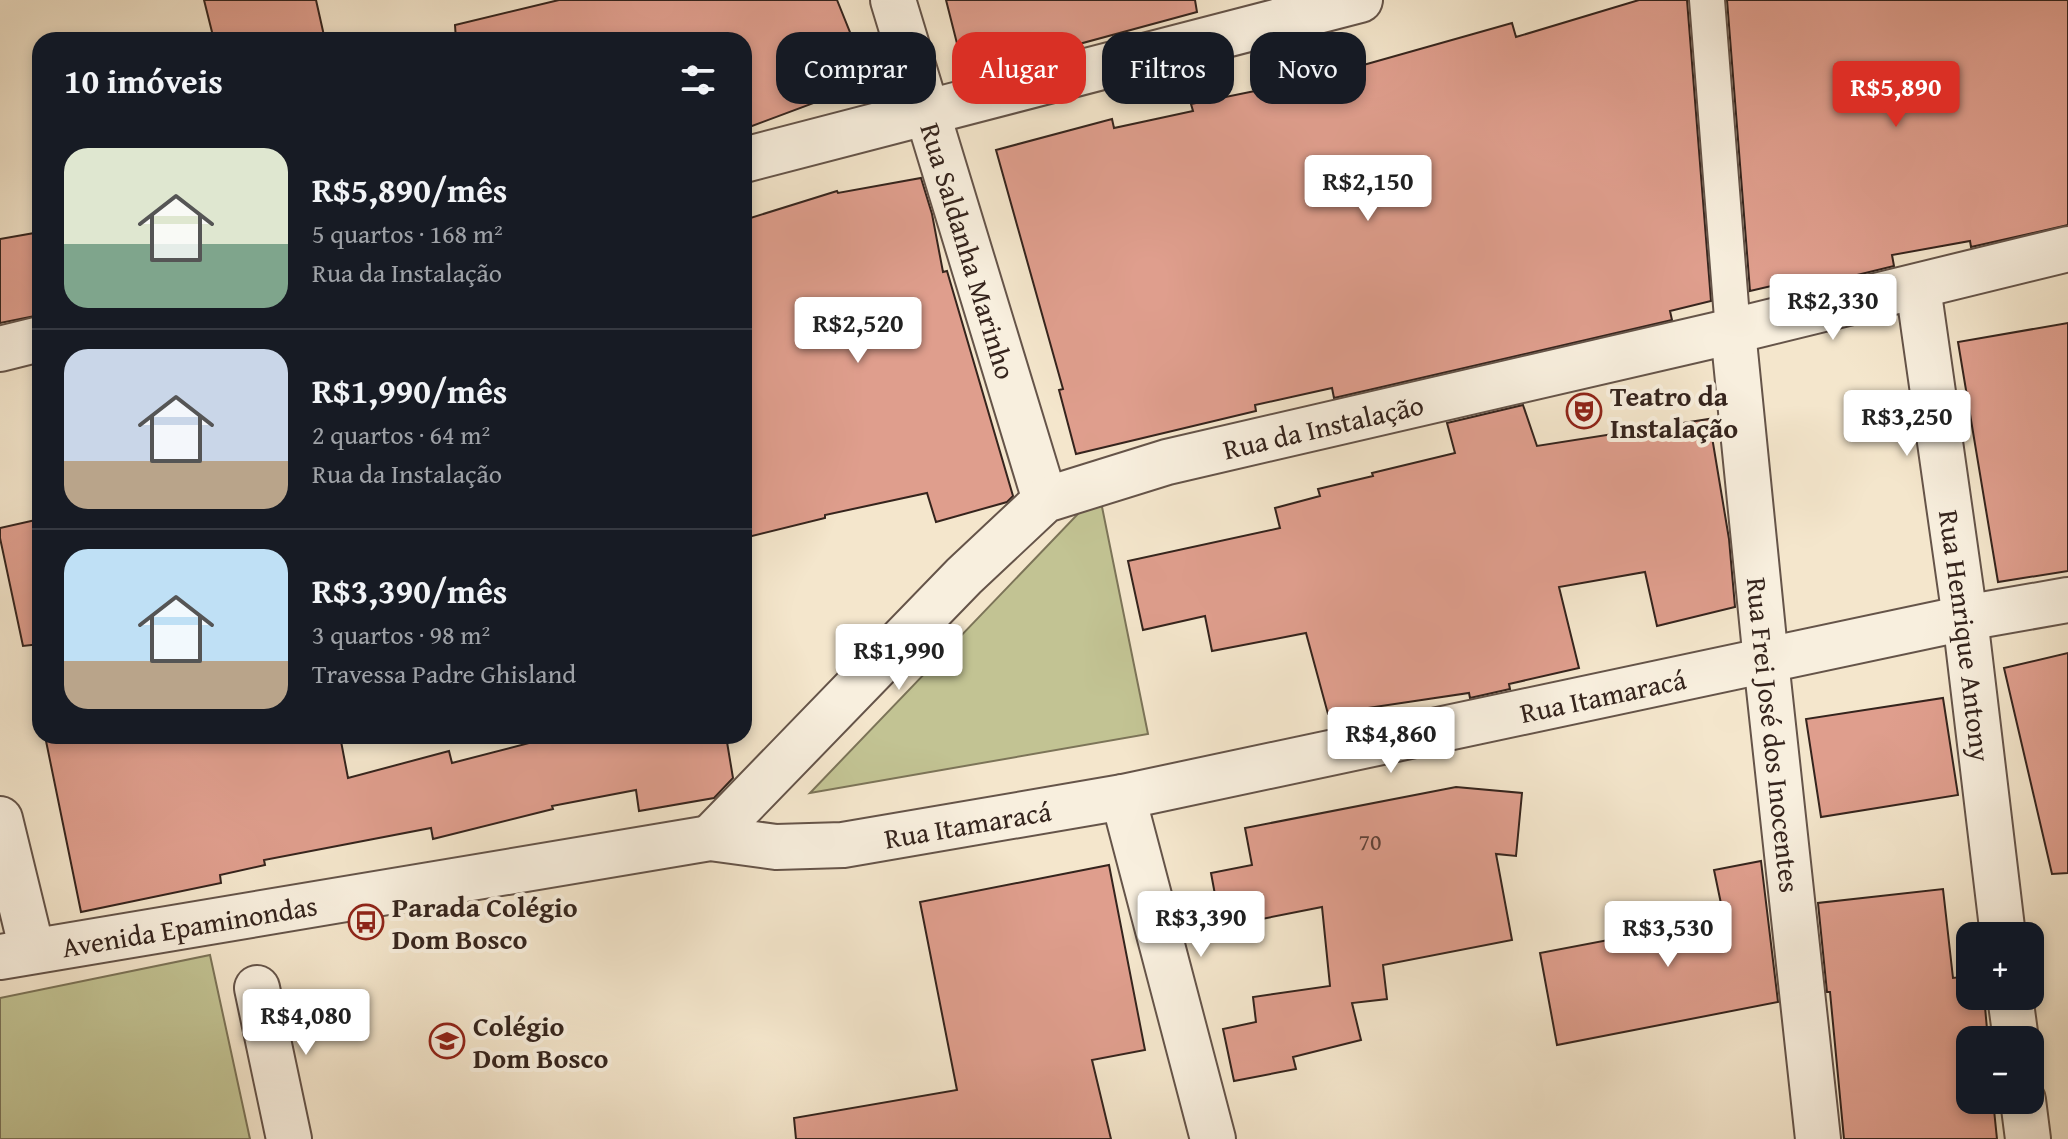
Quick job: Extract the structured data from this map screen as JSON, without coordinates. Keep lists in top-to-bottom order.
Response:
{
  "streets": {
    "street": [
      "Rua Saldanha Marinho",
      "Rua da Instalação",
      "Rua Henrique Antony",
      "Rua Itamaracá",
      "Rua Frei José dos Inocentes",
      "Avenida Epaminondas"
    ]
  },
  "crossings": [
    ["Rua Saldanha Marinho", "Rua da Instalação"],
    ["Rua da Instalação", "Rua Henrique Antony"],
    ["Rua da Instalação", "Rua Itamaracá"],
    ["Rua da Instalação", "Rua Frei José dos Inocentes"],
    ["Rua da Instalação", "Avenida Epaminondas"],
    ["Rua Henrique Antony", "Rua Itamaracá"],
    ["Rua Itamaracá", "Rua Frei José dos Inocentes"],
    ["Rua Itamaracá", "Avenida Epaminondas"]
  ],
  "places": {
    "theatre": ["Teatro da Instalação"],
    "bus stop": ["Parada Colégio Dom Bosco"],
    "school or university": ["Colégio Dom Bosco"]
  },
  "house_numbers": ["70"],
  "page": {
    "chip": [
      "Comprar",
      "Alugar",
      "Filtros",
      "Novo"
    ],
    "heading": "10 imóveis",
    "price": [
      "R$5,890",
      "R$2,150",
      "R$2,330",
      "R$2,520",
      "R$3,250",
      "R$1,990",
      "R$4,860",
      "R$3,390",
      "R$3,530",
      "R$4,080"
    ],
    "list": [
      {
        "name": "R$5,890/mês",
        "note": "5 quartos · 168 m² · Rua da Instalação"
      },
      {
        "name": "R$1,990/mês",
        "note": "2 quartos · 64 m² · Rua da Instalação"
      },
      {
        "name": "R$3,390/mês",
        "note": "3 quartos · 98 m² · Travessa Padre Ghisland"
      }
    ],
    "map_buttons": ["+", "−"]
  }
}
